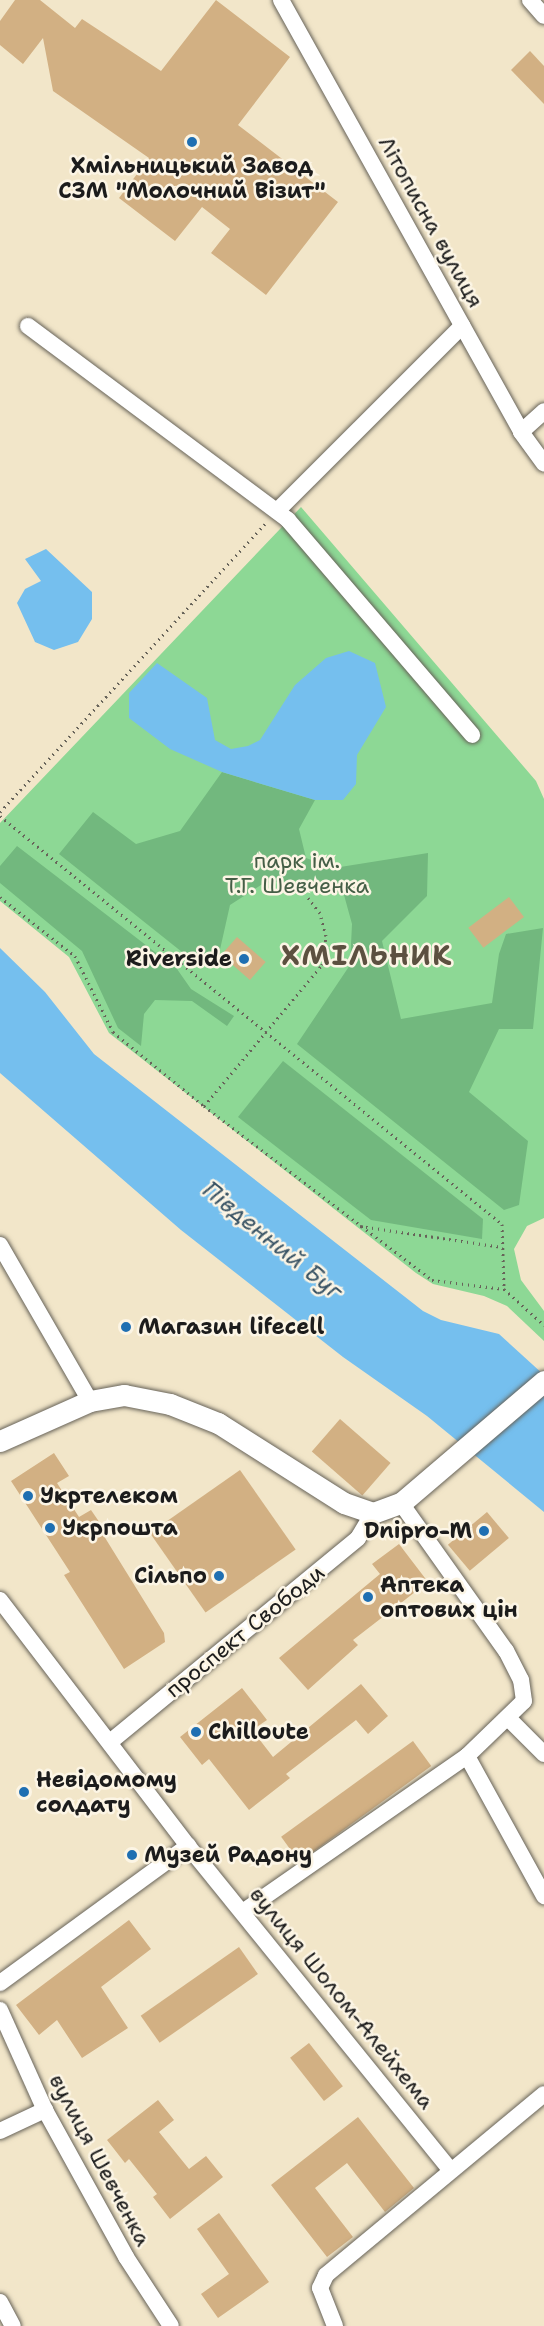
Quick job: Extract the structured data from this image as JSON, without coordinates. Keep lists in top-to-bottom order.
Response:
{
  "streets": {
    "street": [
      "Літописна вулиця",
      "проспект Свободи",
      "вулиця Шолом-Алейхема",
      "вулиця Шевченка"
    ]
  },
  "crossings": [
    ["проспект Свободи", "вулиця Шолом-Алейхема"]
  ],
  "districts": ["ХМІЛЬНИК"],
  "water": ["Південний Буг"],
  "parks": ["парк ім. Т.Г. Шевченка"],
  "places": [
    "Хмільницький Завод СЗМ \"Молочний Візит\"",
    "Riverside",
    "Магазин lifecell",
    "Укртелеком",
    "Укрпошта",
    "Dnipro-M",
    "Сільпо",
    "Аптека оптових цін",
    "Chilloute",
    "Невідомому солдату",
    "Музей Радону"
  ]
}
